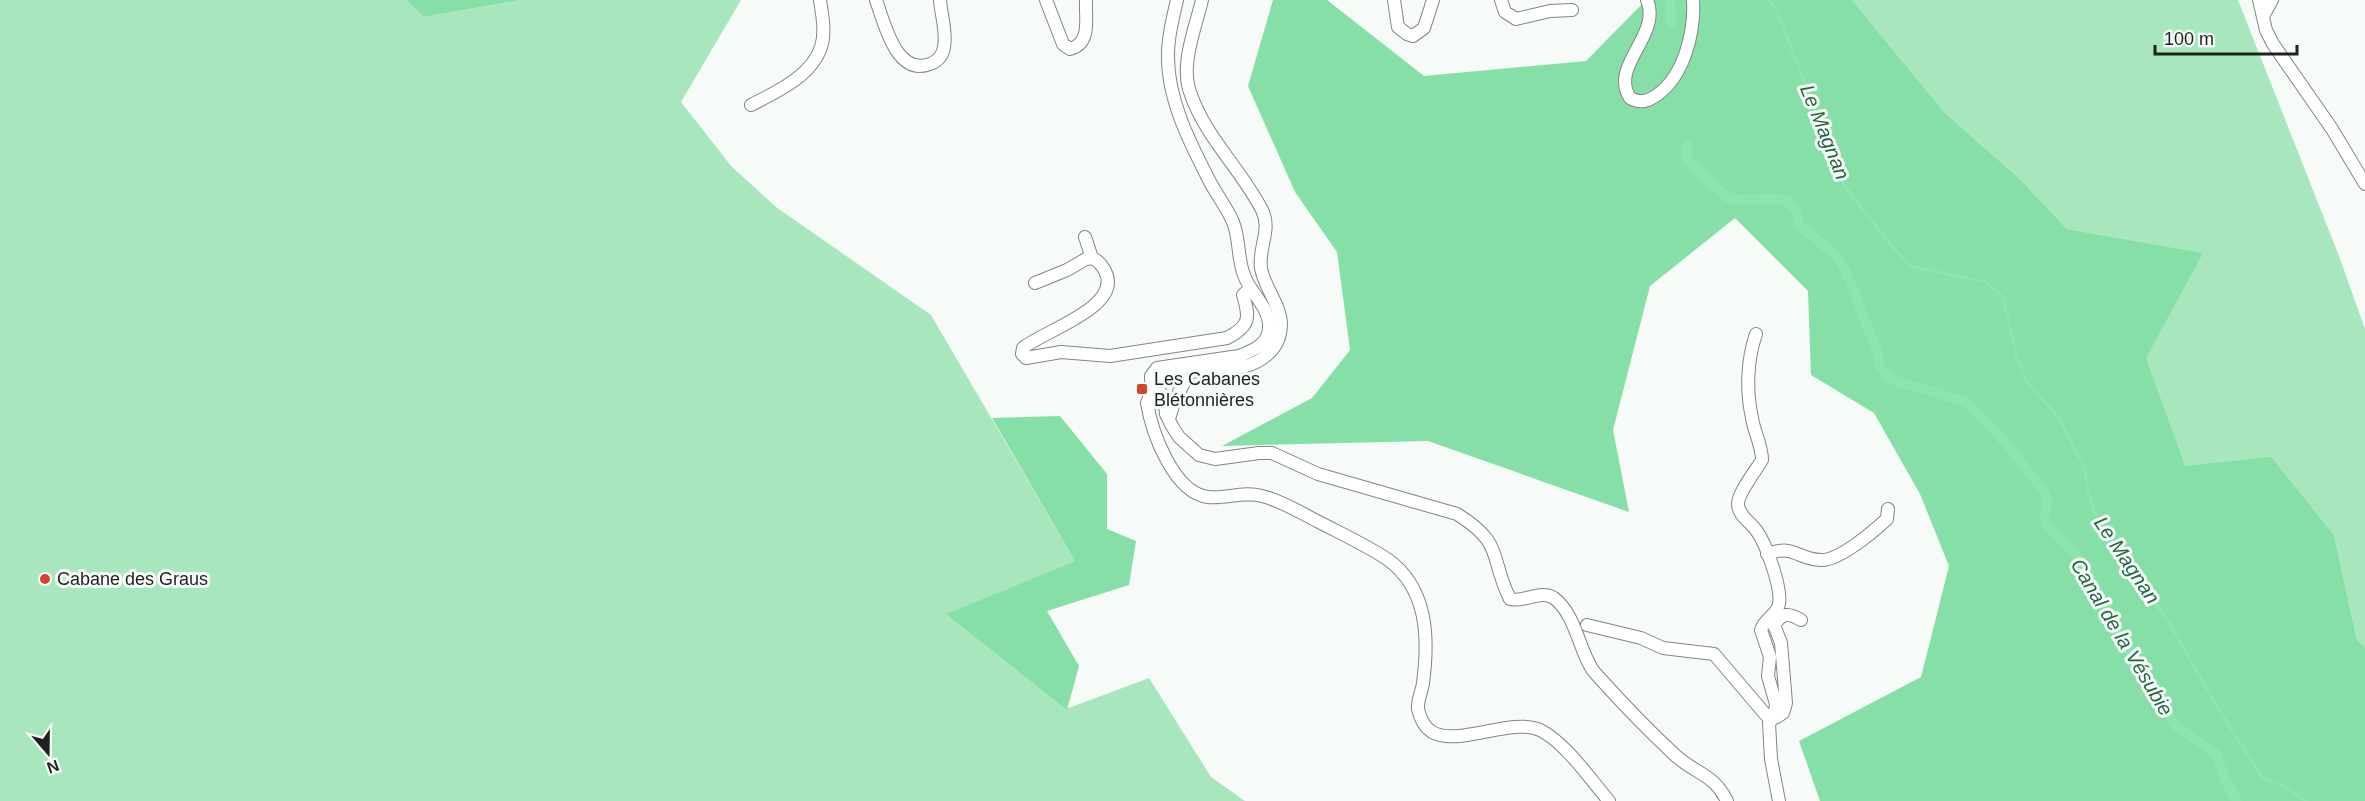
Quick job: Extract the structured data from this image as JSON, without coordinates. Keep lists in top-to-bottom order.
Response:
{
  "water": ["Le Magnan", "Canal de la Vésubie"],
  "places": {
    "transit": ["Les Cabanes Blétonnières"],
    "other": ["Cabane des Graus"]
  },
  "scale_bar": "100 m",
  "north": "bottom"
}
